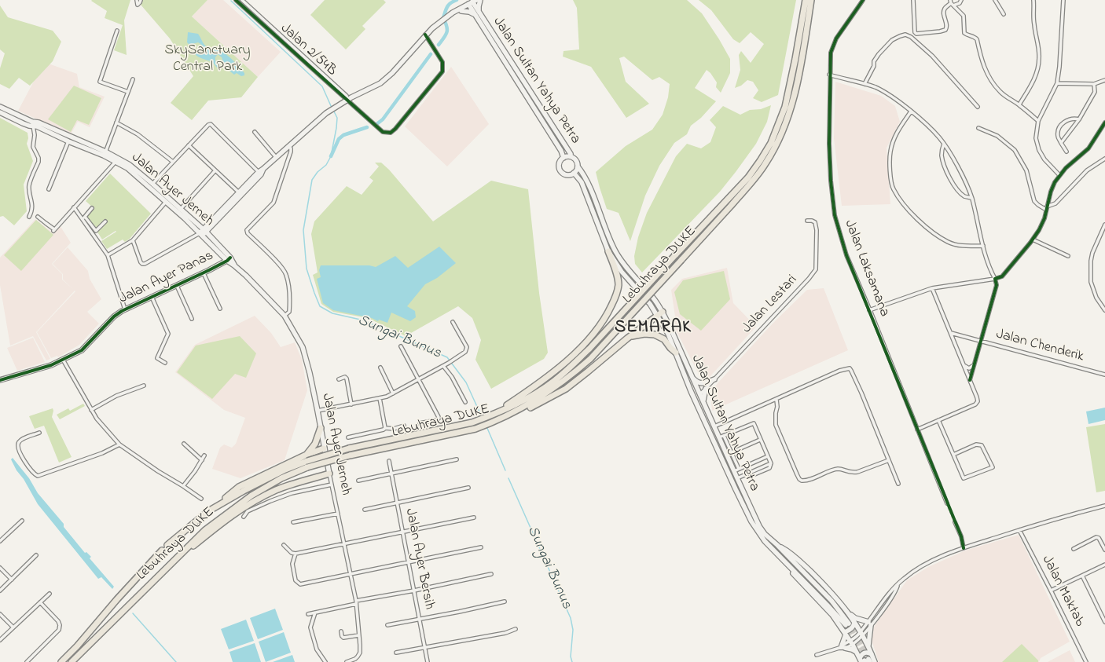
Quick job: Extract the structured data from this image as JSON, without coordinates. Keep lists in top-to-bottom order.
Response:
{
  "streets": {
    "highway": ["Lebuhraya DUKE"],
    "main road": ["Jalan Sultan Yahya Petra", "Jalan Ayer Jerneh", "Jalan Ayer Panas"],
    "street": [
      "Jalan 2/54B",
      "Jalan Laksamana",
      "Jalan Lestari",
      "Jalan Chenderik",
      "Jalan Ayer Bersih",
      "Jalan Maktab"
    ]
  },
  "crossings": [
    ["Jalan Sultan Yahya Petra", "Jalan Lestari"],
    ["Jalan Ayer Jerneh", "Jalan Ayer Panas"]
  ],
  "districts": ["SEMARAK"],
  "water": ["Sungai Bunus"],
  "parks": ["SkySanctuary Central Park"]
}
